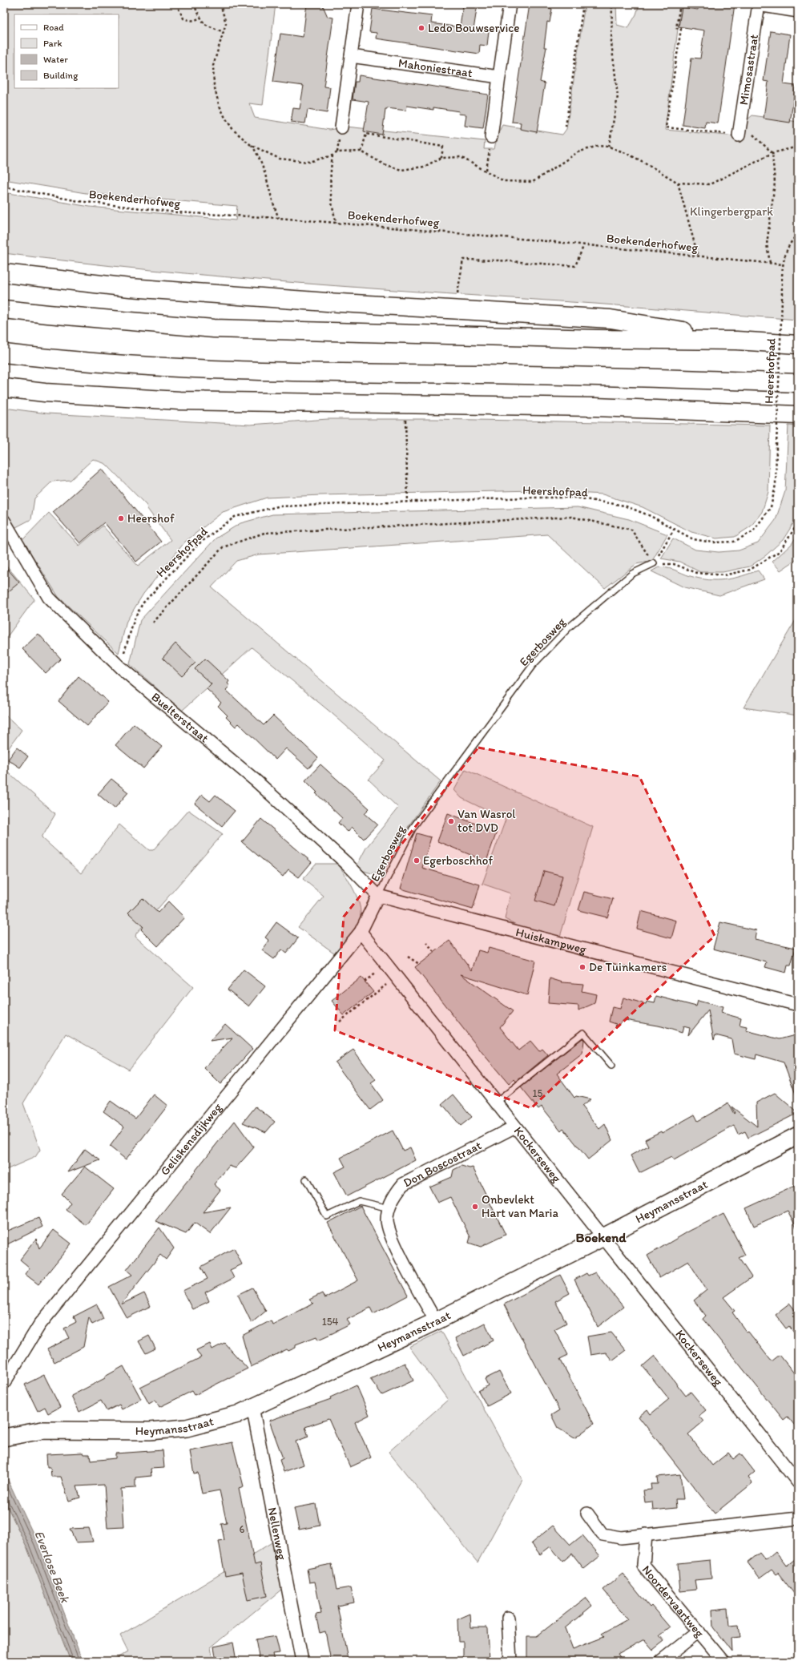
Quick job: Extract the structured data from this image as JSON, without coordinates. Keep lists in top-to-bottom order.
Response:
{
  "streets": {
    "street": [
      "Mahoniestraat",
      "Mimosastraat",
      "Buelterstraat",
      "Huiskampweg",
      "Geliskensdijkweg",
      "Kockerseweg",
      "Don Boscostraat",
      "Heymansstraat",
      "Nellenweg",
      "Noordervaartweg"
    ],
    "lane": ["Egerbosweg"],
    "path": ["Boekenderhofweg", "Heershofpad"]
  },
  "crossings": [
    ["Boekenderhofweg", "Heershofpad"],
    ["Heershofpad", "Buelterstraat"],
    ["Egerbosweg", "Buelterstraat"],
    ["Egerbosweg", "Huiskampweg"],
    ["Egerbosweg", "Geliskensdijkweg"],
    ["Buelterstraat", "Huiskampweg"],
    ["Buelterstraat", "Geliskensdijkweg"],
    ["Huiskampweg", "Geliskensdijkweg"],
    ["Geliskensdijkweg", "Kockerseweg"],
    ["Kockerseweg", "Don Boscostraat"],
    ["Kockerseweg", "Heymansstraat"],
    ["Don Boscostraat", "Heymansstraat"],
    ["Heymansstraat", "Nellenweg"]
  ],
  "districts": ["Boekend"],
  "water": ["Everlose Beek"],
  "parks": ["Klingerbergpark"],
  "places": [
    "Ledo Bouwservice",
    "Heershof",
    "Van Wasrol tot DVD",
    "Egerboschhof",
    "De Tuinkamers",
    "Onbevlekt Hart van Maria"
  ],
  "house_numbers": ["15", "154", "6"],
  "legend": [
    "Road",
    "Park",
    "Water",
    "Building"
  ]
}
